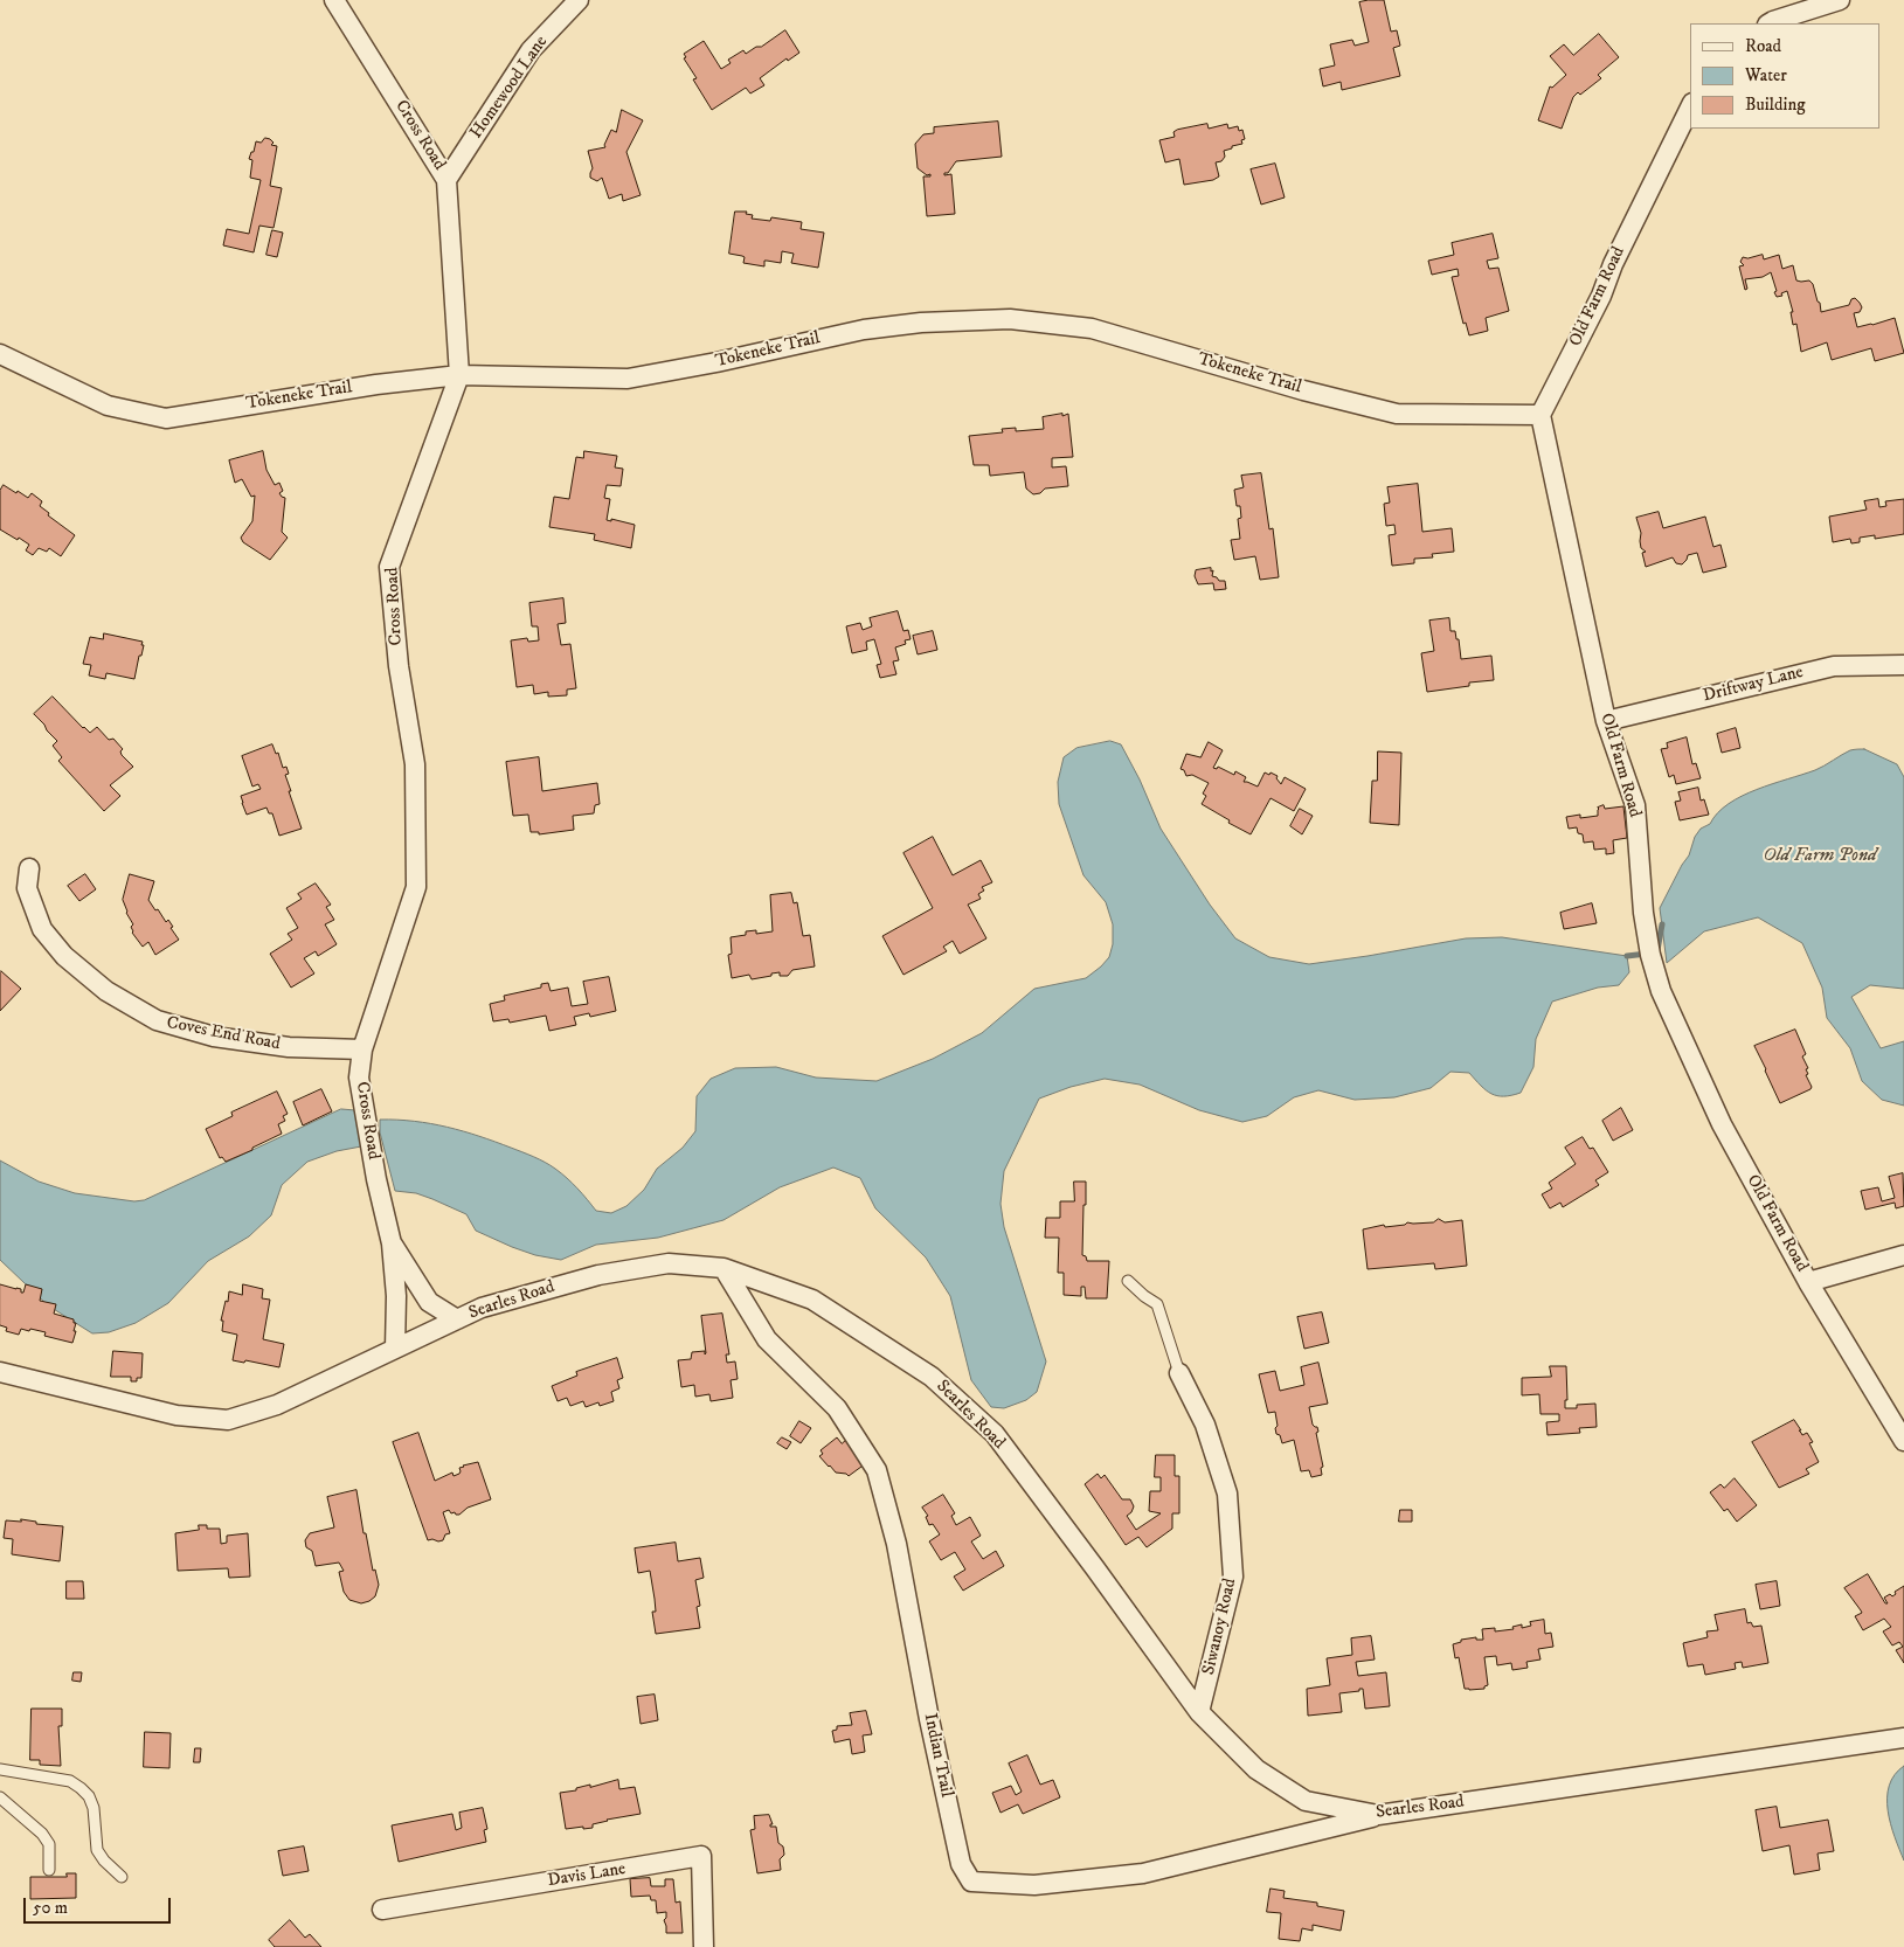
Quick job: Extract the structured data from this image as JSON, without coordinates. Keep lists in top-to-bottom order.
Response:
{
  "streets": {
    "street": [
      "Homewood Lane",
      "Cross Road",
      "Old Farm Road",
      "Tokeneke Trail",
      "Driftway Lane",
      "Coves End Road",
      "Searles Road",
      "Siwanoy Road",
      "Indian Trail",
      "Davis Lane"
    ]
  },
  "crossings": [
    ["Homewood Lane", "Cross Road"],
    ["Cross Road", "Tokeneke Trail"],
    ["Cross Road", "Coves End Road"],
    ["Cross Road", "Searles Road"],
    ["Old Farm Road", "Tokeneke Trail"],
    ["Old Farm Road", "Driftway Lane"],
    ["Searles Road", "Siwanoy Road"],
    ["Searles Road", "Indian Trail"]
  ],
  "water": ["Old Farm Pond"],
  "legend": ["Road", "Water", "Building"],
  "scale_bar": "50 m"
}
